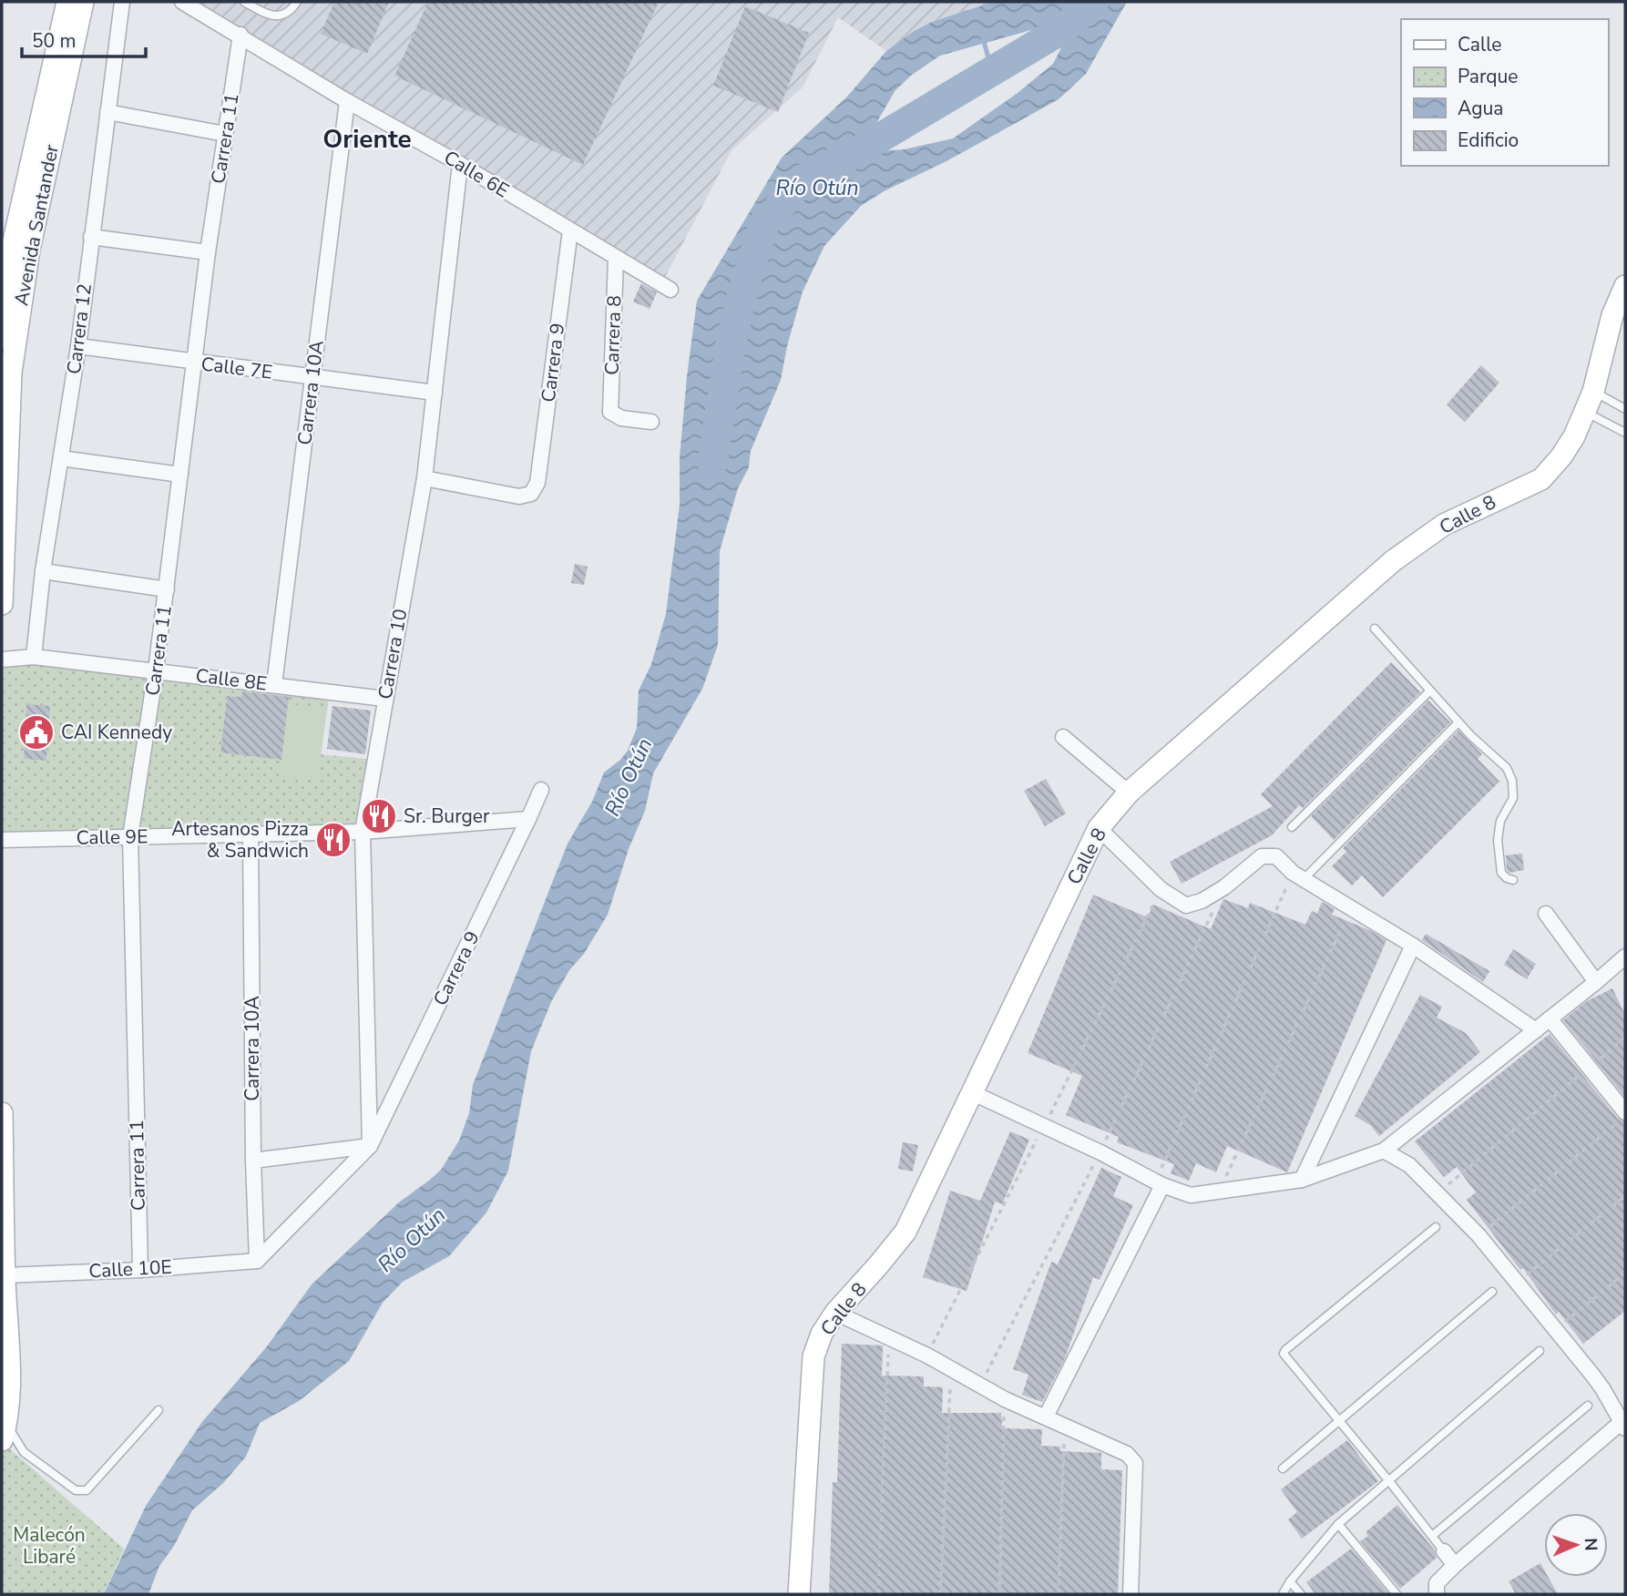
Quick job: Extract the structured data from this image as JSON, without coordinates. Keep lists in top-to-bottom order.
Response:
{
  "streets": {
    "street": [
      "Carrera 11",
      "Calle 6E",
      "Avenida Santander",
      "Carrera 12",
      "Carrera 8",
      "Carrera 9",
      "Calle 7E",
      "Carrera 10A",
      "Calle 8",
      "Carrera 10",
      "Calle 8E",
      "Calle 9E",
      "Calle 10E"
    ]
  },
  "crossings": [
    ["Carrera 11", "Calle 6E"],
    ["Carrera 11", "Calle 7E"],
    ["Carrera 11", "Calle 8E"],
    ["Carrera 11", "Calle 9E"],
    ["Carrera 11", "Calle 10E"],
    ["Calle 6E", "Carrera 8"],
    ["Calle 6E", "Carrera 9"],
    ["Calle 6E", "Carrera 10A"],
    ["Calle 6E", "Carrera 10"],
    ["Carrera 12", "Calle 7E"],
    ["Carrera 12", "Calle 8E"],
    ["Carrera 9", "Carrera 10A"],
    ["Carrera 9", "Carrera 10"],
    ["Carrera 9", "Calle 9E"],
    ["Carrera 9", "Calle 10E"],
    ["Calle 7E", "Carrera 10A"],
    ["Calle 7E", "Carrera 10"],
    ["Carrera 10A", "Calle 8E"],
    ["Carrera 10A", "Calle 9E"],
    ["Carrera 10A", "Calle 10E"],
    ["Carrera 10", "Calle 8E"],
    ["Carrera 10", "Calle 9E"]
  ],
  "districts": ["Oriente"],
  "water": ["Río Otún"],
  "parks": ["Malecón Libaré"],
  "places": {
    "public building": ["CAI Kennedy"],
    "restaurant": ["Sr. Burger", "Artesanos Pizza & Sandwich"]
  },
  "legend": [
    "Calle",
    "Parque",
    "Agua",
    "Edificio"
  ],
  "scale_bar": "50 m",
  "north": "right"
}
